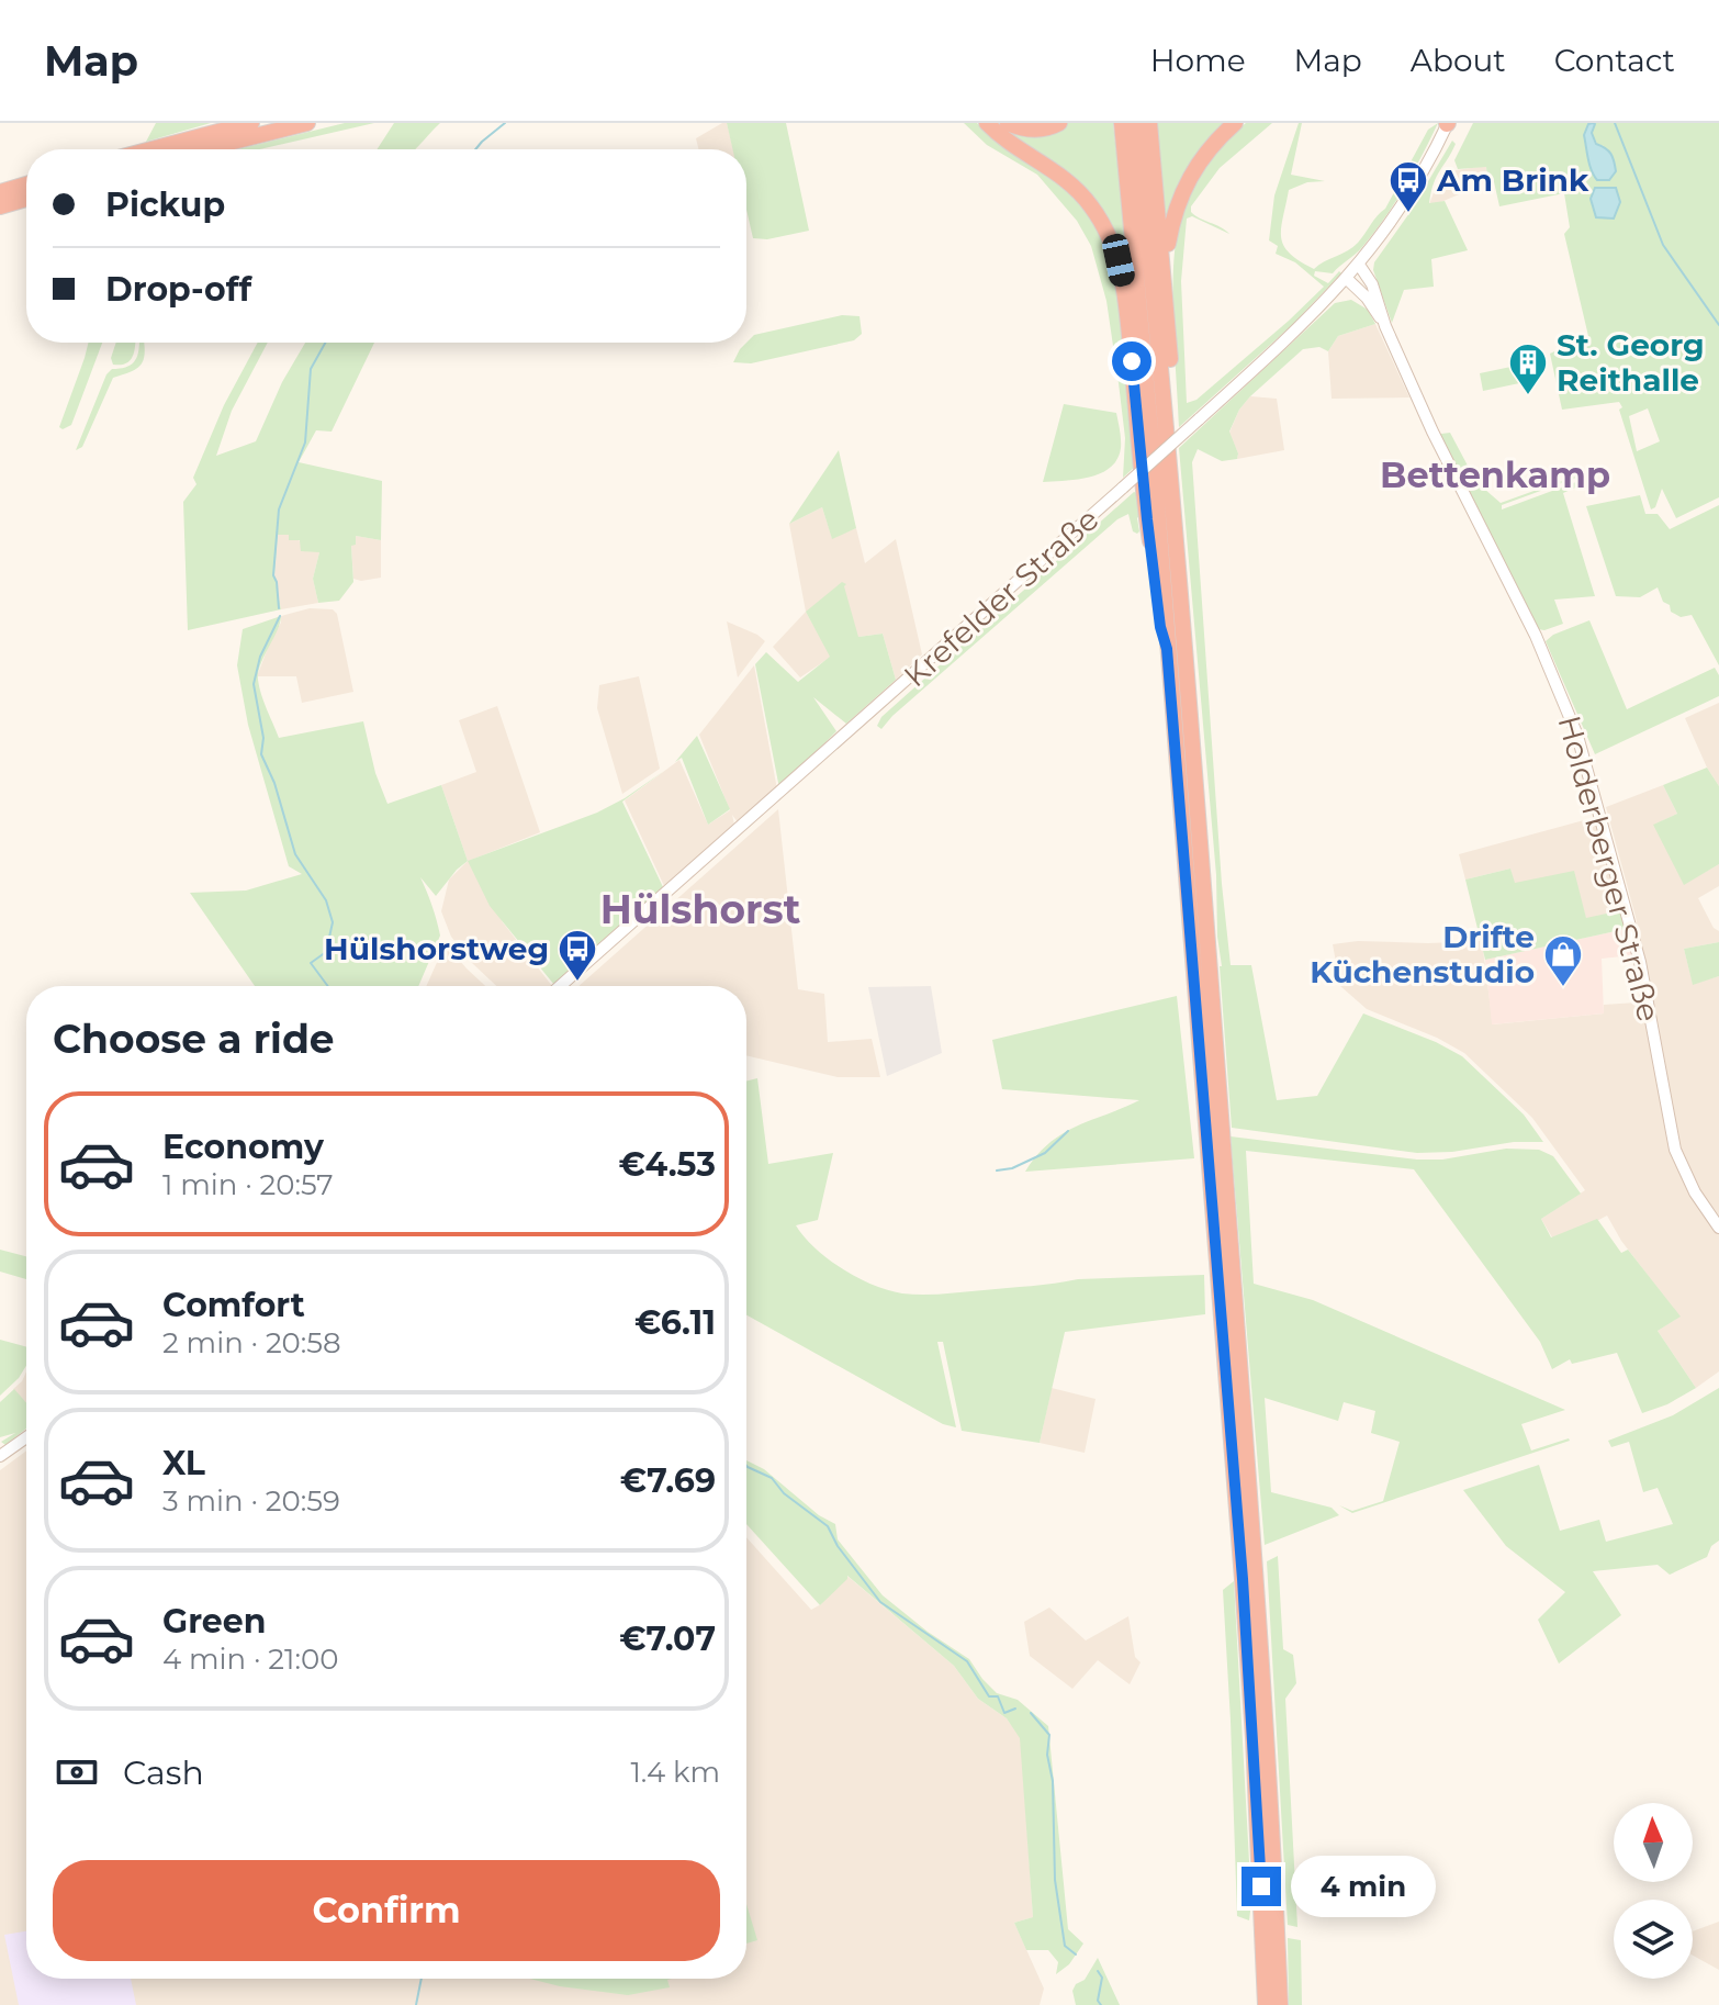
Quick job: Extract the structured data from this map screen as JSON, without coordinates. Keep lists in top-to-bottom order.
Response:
{
  "streets": {
    "main road": ["Krefelder Straße", "Holderberger Straße"]
  },
  "crossings": [
    ["Krefelder Straße", "Holderberger Straße"]
  ],
  "districts": ["Bettenkamp", "Hülshorst"],
  "places": {
    "bus stop": ["Am Brink", "Hülshorstweg"],
    "building": ["St. Georg Reithalle"],
    "shop": ["Drifte Küchenstudio"]
  },
  "north": "top",
  "page": {
    "header": "Map",
    "nav": [
      "Home",
      "Map",
      "About",
      "Contact"
    ],
    "banner": ["Pickup", "Drop-off"],
    "heading": "Choose a ride",
    "list": [
      {
        "name": "Economy",
        "note": "1 min · 20:57",
        "value": "€4.53"
      },
      {
        "name": "Comfort",
        "note": "2 min · 20:58",
        "value": "€6.11"
      },
      {
        "name": "XL",
        "note": "3 min · 20:59",
        "value": "€7.69"
      },
      {
        "name": "Green",
        "note": "4 min · 21:00",
        "value": "€7.07"
      }
    ],
    "pay": ["Cash", "1.4 km"],
    "buttons": "Confirm",
    "bubble": "4 min"
  }
}
